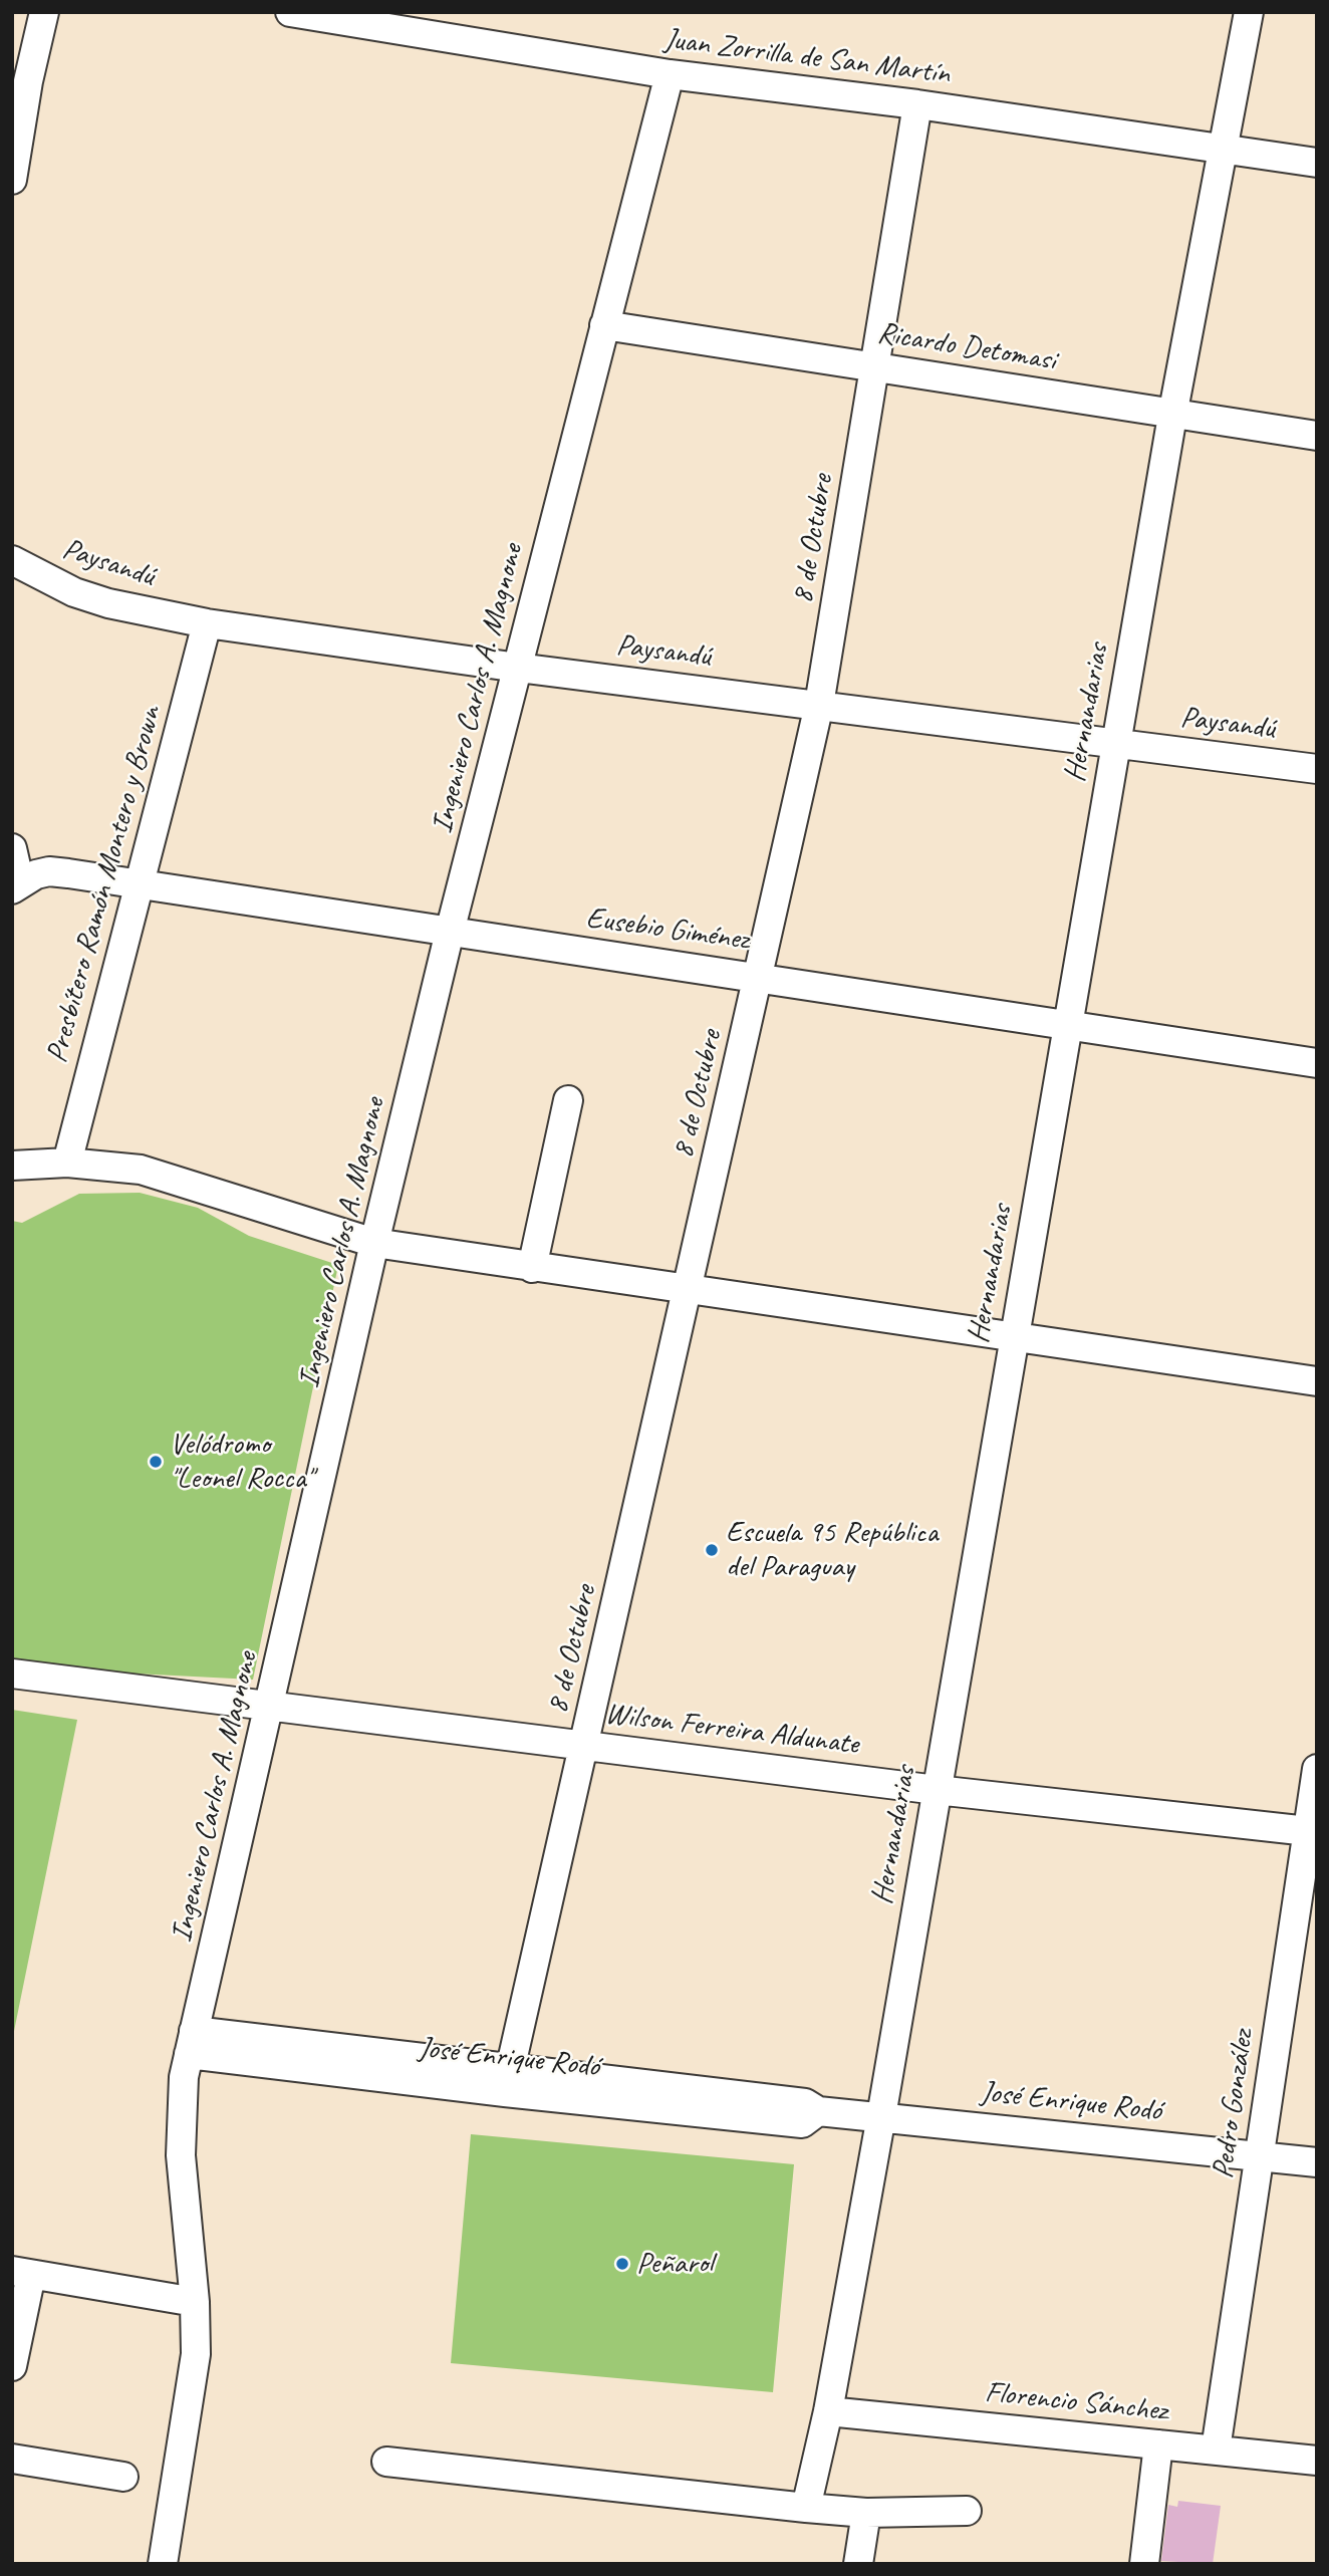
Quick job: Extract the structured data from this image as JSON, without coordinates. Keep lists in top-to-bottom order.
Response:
{
  "streets": {
    "street": [
      "Juan Zorrilla de San Martín",
      "Ricardo Detomasi",
      "8 de Octubre",
      "Paysandú",
      "Ingeniero Carlos A. Magnone",
      "Hernandarias",
      "Presbítero Ramón Montero y Brown",
      "Eusebio Giménez",
      "Wilson Ferreira Aldunate",
      "José Enrique Rodó",
      "Pedro González",
      "Florencio Sánchez"
    ]
  },
  "crossings": [
    ["Juan Zorrilla de San Martín", "8 de Octubre"],
    ["Juan Zorrilla de San Martín", "Ingeniero Carlos A. Magnone"],
    ["Juan Zorrilla de San Martín", "Hernandarias"],
    ["Ricardo Detomasi", "8 de Octubre"],
    ["Ricardo Detomasi", "Ingeniero Carlos A. Magnone"],
    ["Ricardo Detomasi", "Hernandarias"],
    ["8 de Octubre", "Paysandú"],
    ["8 de Octubre", "Eusebio Giménez"],
    ["8 de Octubre", "Wilson Ferreira Aldunate"],
    ["8 de Octubre", "José Enrique Rodó"],
    ["Paysandú", "Ingeniero Carlos A. Magnone"],
    ["Paysandú", "Hernandarias"],
    ["Paysandú", "Presbítero Ramón Montero y Brown"],
    ["Ingeniero Carlos A. Magnone", "Eusebio Giménez"],
    ["Ingeniero Carlos A. Magnone", "Wilson Ferreira Aldunate"],
    ["Ingeniero Carlos A. Magnone", "José Enrique Rodó"],
    ["Hernandarias", "Eusebio Giménez"],
    ["Hernandarias", "Wilson Ferreira Aldunate"],
    ["Hernandarias", "José Enrique Rodó"],
    ["Hernandarias", "Florencio Sánchez"],
    ["Presbítero Ramón Montero y Brown", "Eusebio Giménez"],
    ["Wilson Ferreira Aldunate", "Pedro González"],
    ["José Enrique Rodó", "Pedro González"],
    ["Pedro González", "Florencio Sánchez"]
  ],
  "places": ["Velódromo \"Leonel Rocca\"", "Escuela 95 República del Paraguay", "Peñarol"]
}
